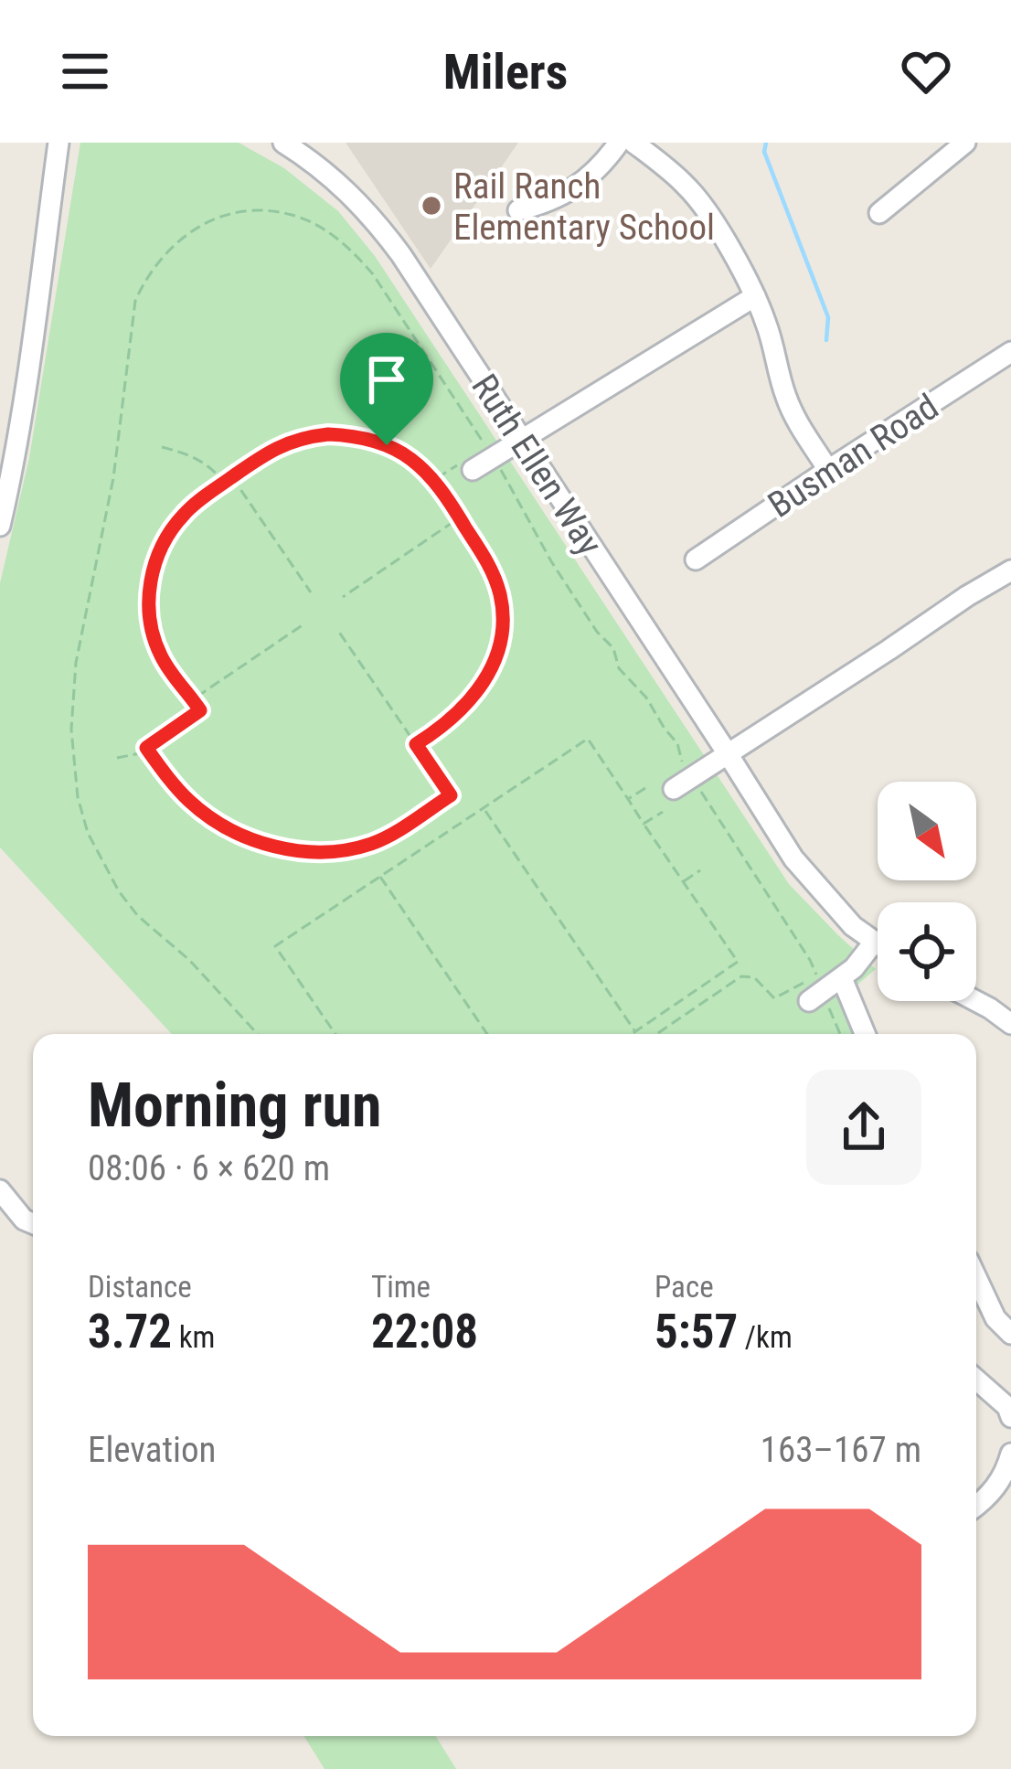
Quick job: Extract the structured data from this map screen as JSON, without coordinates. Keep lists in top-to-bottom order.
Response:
{
  "streets": {
    "street": ["Busman Road", "Ruth Ellen Way"]
  },
  "places": ["Rail Ranch Elementary School"],
  "north": "bottom right",
  "page": {
    "header": "Milers",
    "heading": ["Morning run", "08:06 · 6 × 620 m"],
    "stats": [
      ["Distance", "3.72 km"],
      ["Time", "22:08"],
      ["Pace", "5:57 /km"]
    ],
    "chart": ["Elevation", "163–167 m"]
  }
}
